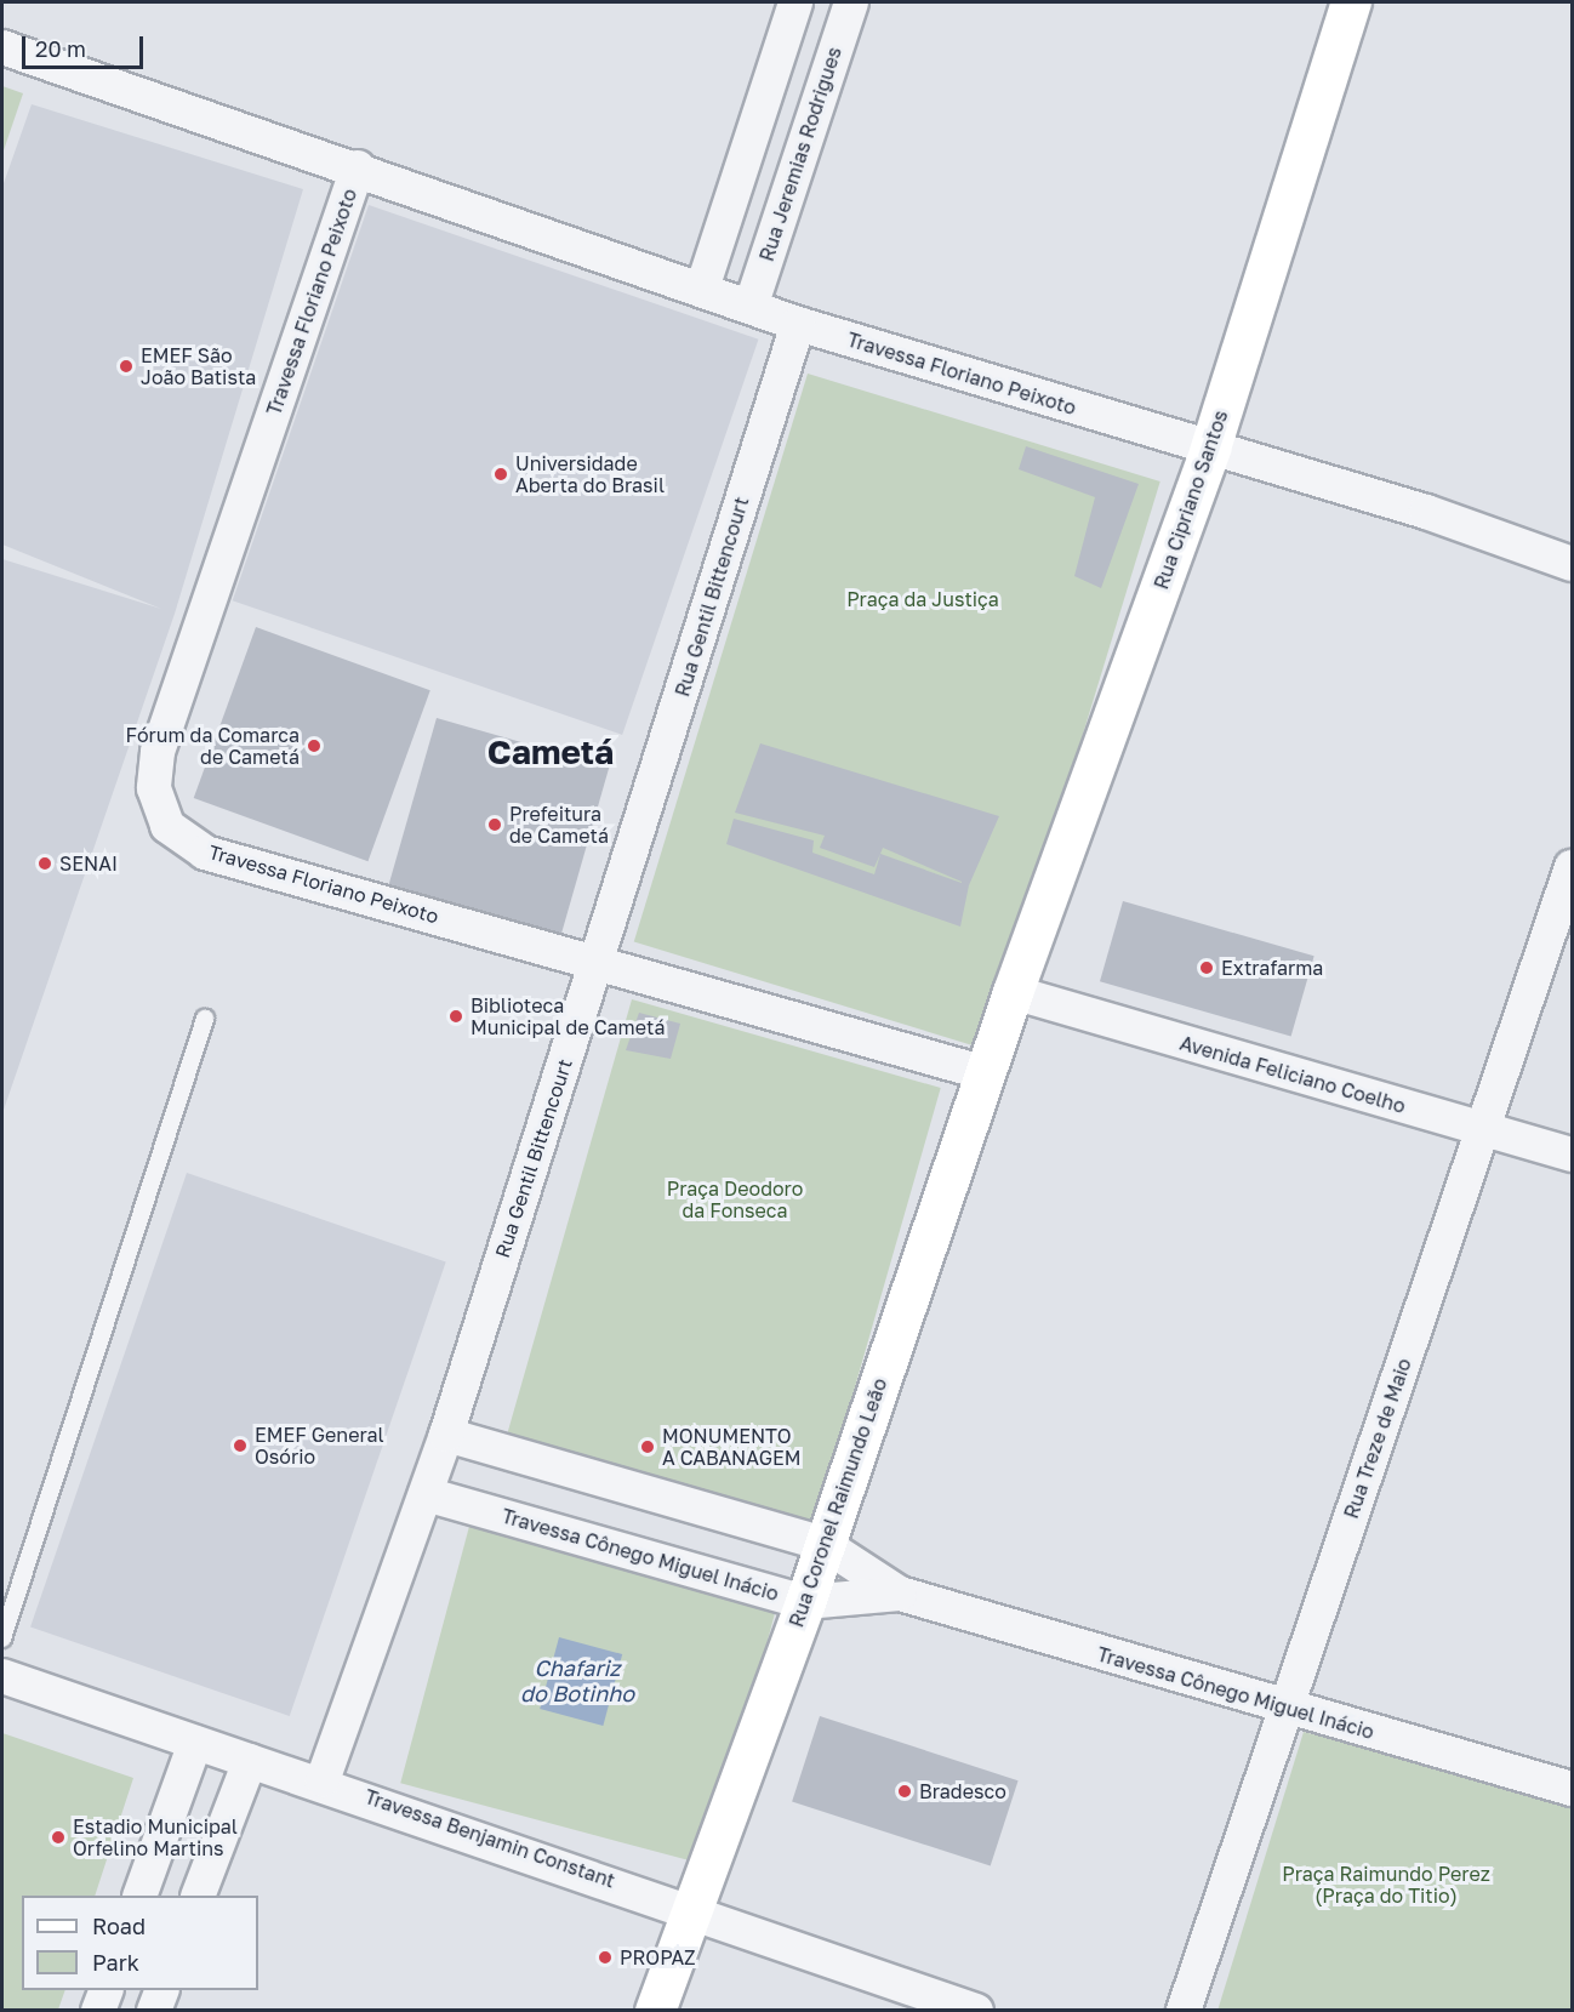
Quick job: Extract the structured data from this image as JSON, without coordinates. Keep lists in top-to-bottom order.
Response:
{
  "streets": {
    "main road": ["Rua Cipriano Santos", "Rua Coronel Raimundo Leão"],
    "street": [
      "Rua Jeremias Rodrigues",
      "Travessa Floriano Peixoto",
      "Rua Gentil Bittencourt",
      "Avenida Feliciano Coelho",
      "Rua Treze de Maio",
      "Travessa Cônego Miguel Inácio",
      "Travessa Benjamin Constant"
    ]
  },
  "crossings": [
    ["Rua Jeremias Rodrigues", "Travessa Floriano Peixoto"],
    ["Travessa Floriano Peixoto", "Rua Cipriano Santos"],
    ["Travessa Floriano Peixoto", "Rua Gentil Bittencourt"],
    ["Travessa Floriano Peixoto", "Rua Coronel Raimundo Leão"],
    ["Rua Cipriano Santos", "Avenida Feliciano Coelho"],
    ["Rua Cipriano Santos", "Rua Coronel Raimundo Leão"],
    ["Rua Gentil Bittencourt", "Travessa Cônego Miguel Inácio"],
    ["Rua Gentil Bittencourt", "Travessa Benjamin Constant"],
    ["Avenida Feliciano Coelho", "Rua Treze de Maio"],
    ["Avenida Feliciano Coelho", "Rua Coronel Raimundo Leão"],
    ["Rua Treze de Maio", "Travessa Cônego Miguel Inácio"],
    ["Rua Coronel Raimundo Leão", "Travessa Cônego Miguel Inácio"],
    ["Rua Coronel Raimundo Leão", "Travessa Benjamin Constant"]
  ],
  "districts": ["Cametá"],
  "water": ["Chafariz do Botinho"],
  "parks": ["Praça da Justiça", "Praça Deodoro da Fonseca", "Praça Raimundo Perez (Praça do Titio)"],
  "places": [
    "EMEF São João Batista",
    "Universidade Aberta do Brasil",
    "Fórum da Comarca de Cametá",
    "Prefeitura de Cametá",
    "SENAI",
    "Extrafarma",
    "Biblioteca Municipal de Cametá",
    "EMEF General Osório",
    "MONUMENTO A CABANAGEM",
    "Bradesco",
    "Estadio Municipal Orfelino Martins",
    "PROPAZ"
  ],
  "legend": ["Road", "Park"],
  "scale_bar": "20 m"
}
